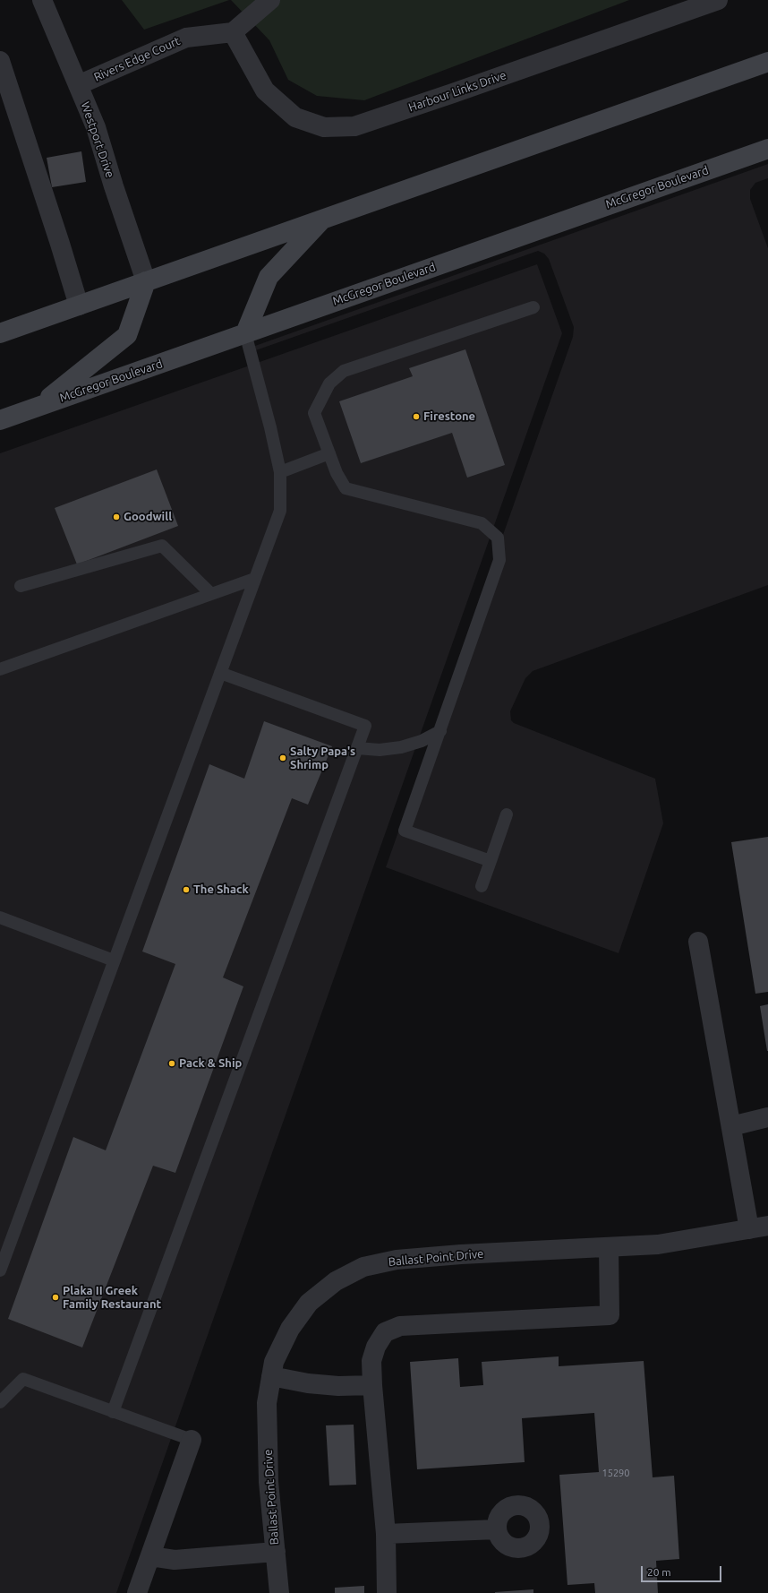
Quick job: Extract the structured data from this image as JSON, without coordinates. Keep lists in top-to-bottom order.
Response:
{
  "streets": {
    "main road": ["McGregor Boulevard"],
    "street": [
      "Rivers Edge Court",
      "Harbour Links Drive",
      "Westport Drive",
      "Ballast Point Drive"
    ]
  },
  "crossings": [
    ["Rivers Edge Court", "Harbour Links Drive"],
    ["Rivers Edge Court", "Westport Drive"]
  ],
  "places": [
    "Firestone",
    "Goodwill",
    "Salty Papa's Shrimp",
    "The Shack",
    "Pack & Ship",
    "Plaka II Greek Family Restaurant"
  ],
  "house_numbers": ["15290"],
  "scale_bar": "20 m"
}
